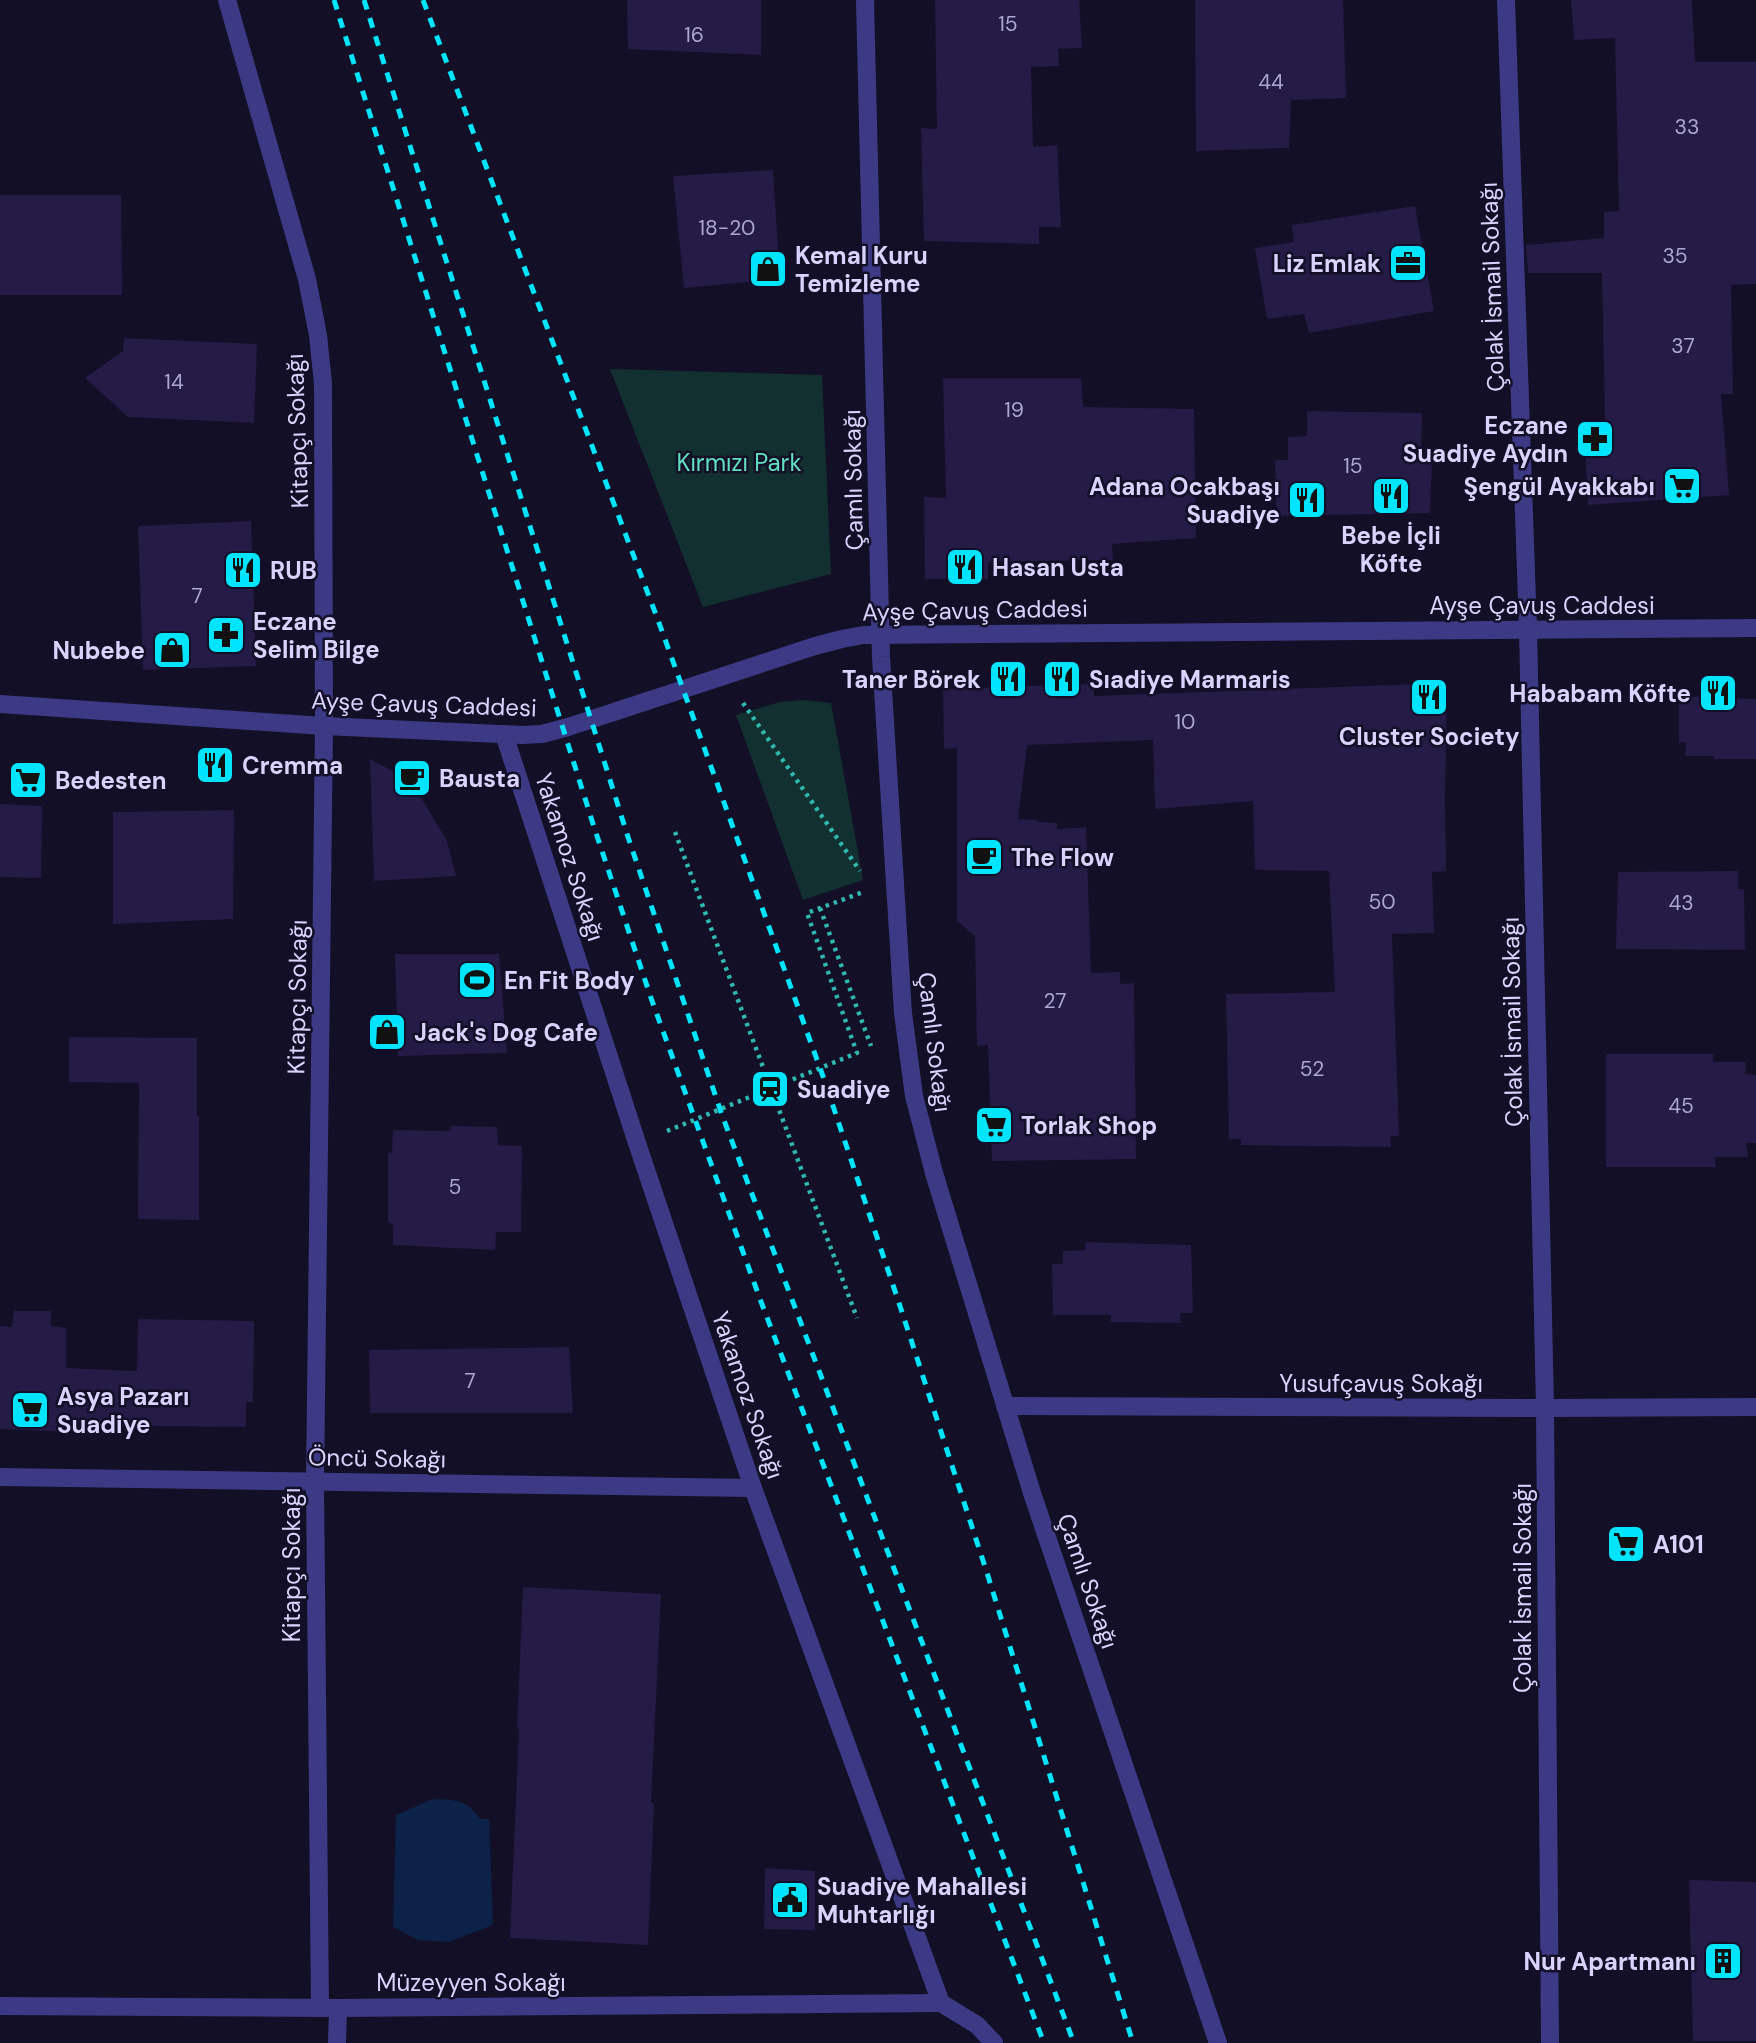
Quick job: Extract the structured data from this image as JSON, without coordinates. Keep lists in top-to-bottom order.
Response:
{
  "streets": {
    "street": [
      "Çolak İsmail Sokağı",
      "Kitapçı Sokağı",
      "Çamlı Sokağı",
      "Ayşe Çavuş Caddesi",
      "Yakamoz Sokağı",
      "Yusufçavuş Sokağı",
      "Öncü Sokağı",
      "Müzeyyen Sokağı"
    ]
  },
  "crossings": [
    ["Çolak İsmail Sokağı", "Ayşe Çavuş Caddesi"],
    ["Çolak İsmail Sokağı", "Yusufçavuş Sokağı"],
    ["Kitapçı Sokağı", "Ayşe Çavuş Caddesi"],
    ["Kitapçı Sokağı", "Öncü Sokağı"],
    ["Kitapçı Sokağı", "Müzeyyen Sokağı"],
    ["Çamlı Sokağı", "Ayşe Çavuş Caddesi"],
    ["Çamlı Sokağı", "Yusufçavuş Sokağı"],
    ["Ayşe Çavuş Caddesi", "Yakamoz Sokağı"],
    ["Yakamoz Sokağı", "Öncü Sokağı"],
    ["Yakamoz Sokağı", "Müzeyyen Sokağı"]
  ],
  "parks": ["Kırmızı Park"],
  "places": {
    "office": ["Liz Emlak"],
    "shop": ["Kemal Kuru Temizleme", "Nubebe", "Jack's Dog Cafe"],
    "pharmacy": ["Eczane Suadiye Aydın", "Eczane Selim Bilge"],
    "supermarket": [
      "Şengül Ayakkabı",
      "Bedesten",
      "Torlak Shop",
      "Asya Pazarı Suadiye",
      "A101"
    ],
    "restaurant": [
      "Bebe İçli Köfte",
      "Adana Ocakbaşı Suadiye",
      "Hasan Usta",
      "RUB",
      "Taner Börek",
      "Sıadiye Marmaris",
      "Hababam Köfte",
      "Cluster Society",
      "Cremma"
    ],
    "cafe": ["Bausta", "The Flow"],
    "sports": ["En Fit Body"],
    "station": ["Suadiye"],
    "public building": ["Suadiye Mahallesi Muhtarlığı"],
    "building": ["Nur Apartmanı"]
  },
  "house_numbers": [
    "15",
    "16",
    "44",
    "33",
    "18-20",
    "35",
    "37",
    "14",
    "19",
    "15",
    "7",
    "10",
    "50",
    "43",
    "27",
    "52",
    "45",
    "5",
    "7"
  ]
}
